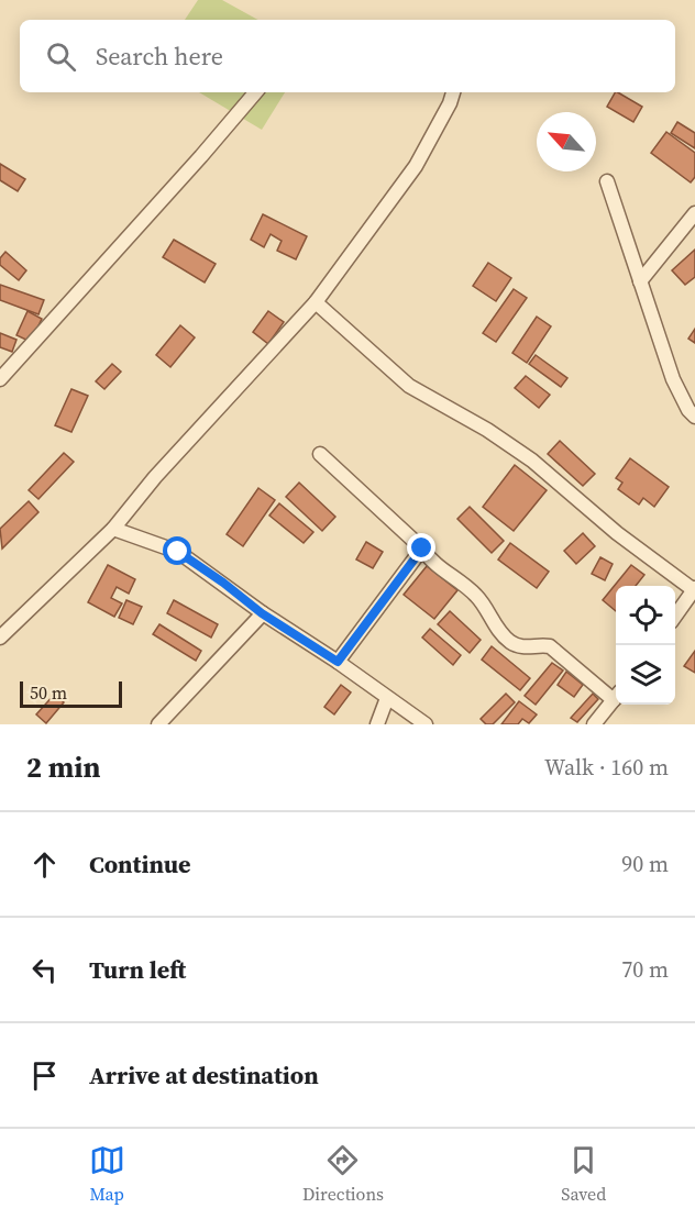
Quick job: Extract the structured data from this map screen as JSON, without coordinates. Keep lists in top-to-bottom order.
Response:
{
  "scale_bar": "50 m",
  "north": "top left",
  "page": {
    "search": "Search here",
    "scale": "50 m",
    "heading": ["2 min", "Walk · 160 m"],
    "list": [
      ["Continue", "90 m"],
      ["Turn left", "70 m"],
      "Arrive at destination"
    ],
    "nav": ["Map", "Directions", "Saved"]
  }
}
